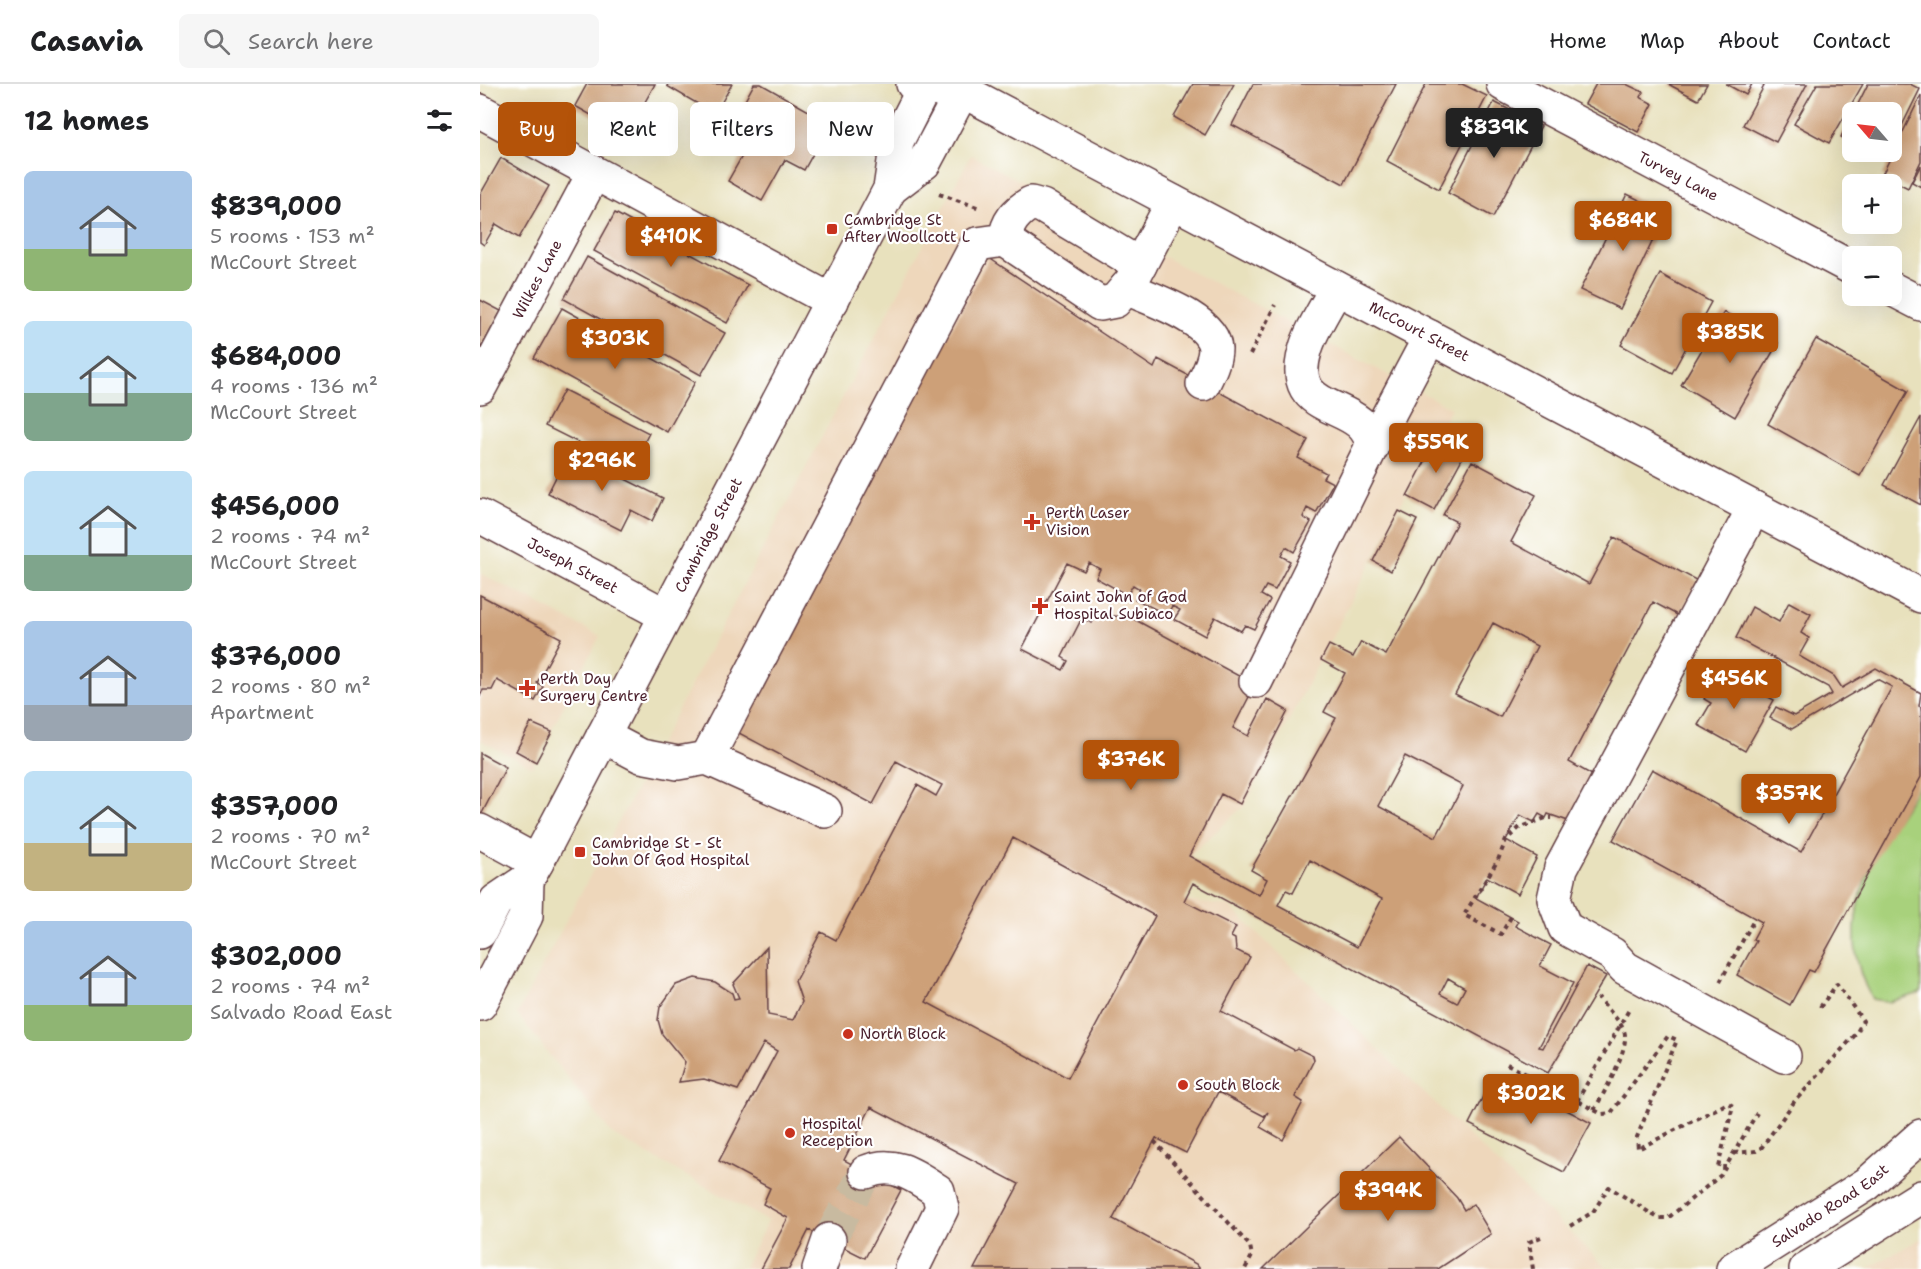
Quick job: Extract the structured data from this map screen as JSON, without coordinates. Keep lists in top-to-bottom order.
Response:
{
  "streets": {
    "main road": [
      "Turvey Lane",
      "Wilkes Lane",
      "McCourt Street",
      "Cambridge Street",
      "Joseph Street",
      "Salvado Road East"
    ]
  },
  "crossings": [
    ["McCourt Street", "Cambridge Street"],
    ["Cambridge Street", "Joseph Street"]
  ],
  "places": {
    "transit": ["Cambridge St After Woollcott L", "Cambridge St - St John Of God Hospital"],
    "health": ["Perth Laser Vision", "Saint John of God Hospital Subiaco", "Perth Day Surgery Centre"],
    "other": ["North Block", "South Block", "Hospital Reception"]
  },
  "north": "top left",
  "page": {
    "header": "Casavia",
    "search": "Search here",
    "nav": [
      "Home",
      "Map",
      "About",
      "Contact"
    ],
    "heading": "12 homes",
    "map_buttons": ["+", "−"],
    "chip": [
      "Buy",
      "Rent",
      "Filters",
      "New"
    ],
    "price": [
      "$839K",
      "$684K",
      "$410K",
      "$385K",
      "$303K",
      "$559K",
      "$296K",
      "$456K",
      "$376K",
      "$357K",
      "$302K",
      "$394K"
    ],
    "list": [
      {
        "name": "$839,000",
        "note": "5 rooms · 153 m² · McCourt Street"
      },
      {
        "name": "$684,000",
        "note": "4 rooms · 136 m² · McCourt Street"
      },
      {
        "name": "$456,000",
        "note": "2 rooms · 74 m² · McCourt Street"
      },
      {
        "name": "$376,000",
        "note": "2 rooms · 80 m² · Apartment"
      },
      {
        "name": "$357,000",
        "note": "2 rooms · 70 m² · McCourt Street"
      },
      {
        "name": "$302,000",
        "note": "2 rooms · 74 m² · Salvado Road East"
      }
    ]
  }
}
